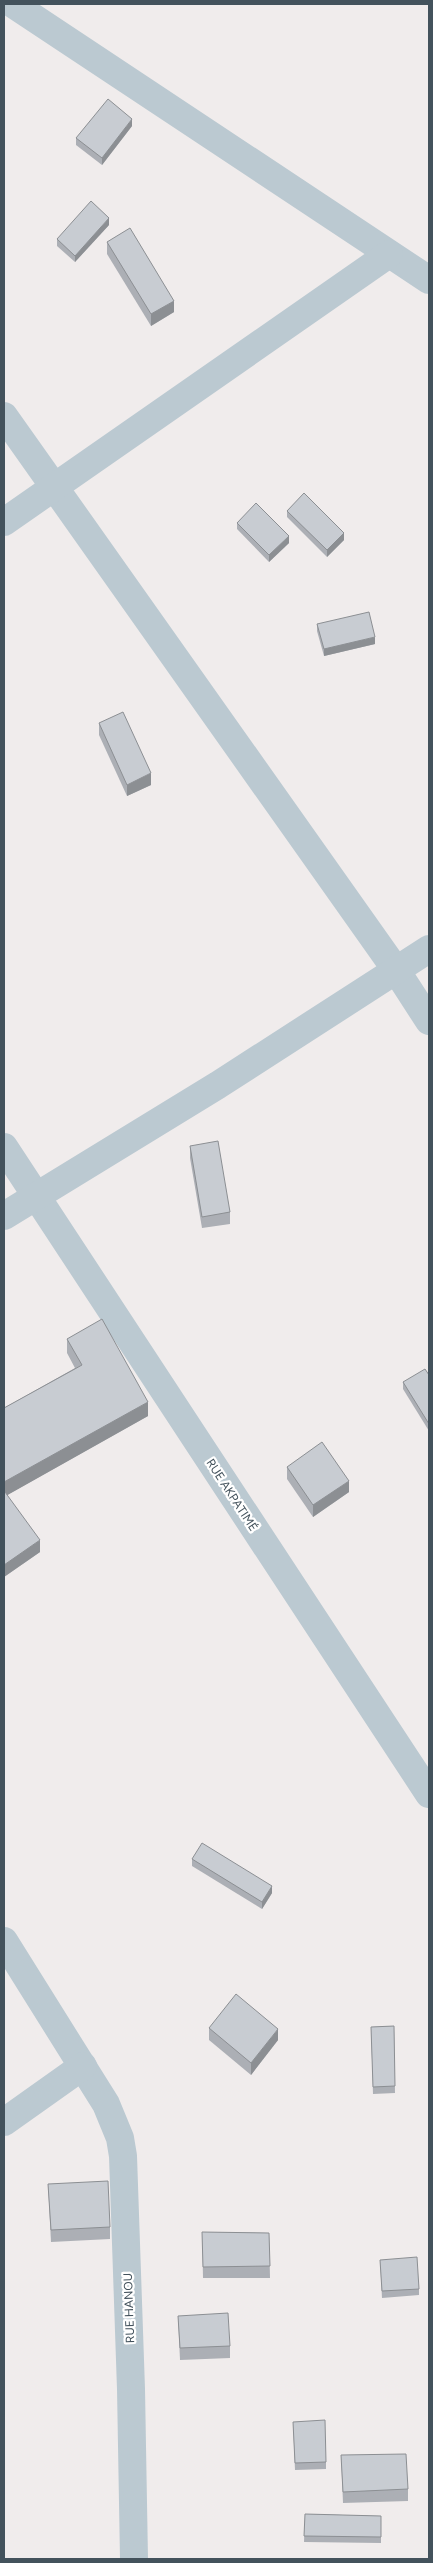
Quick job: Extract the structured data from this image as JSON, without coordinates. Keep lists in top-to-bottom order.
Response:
{
  "streets": {
    "street": ["RUE AKPATIMÉ", "RUE HANOU"]
  }
}
